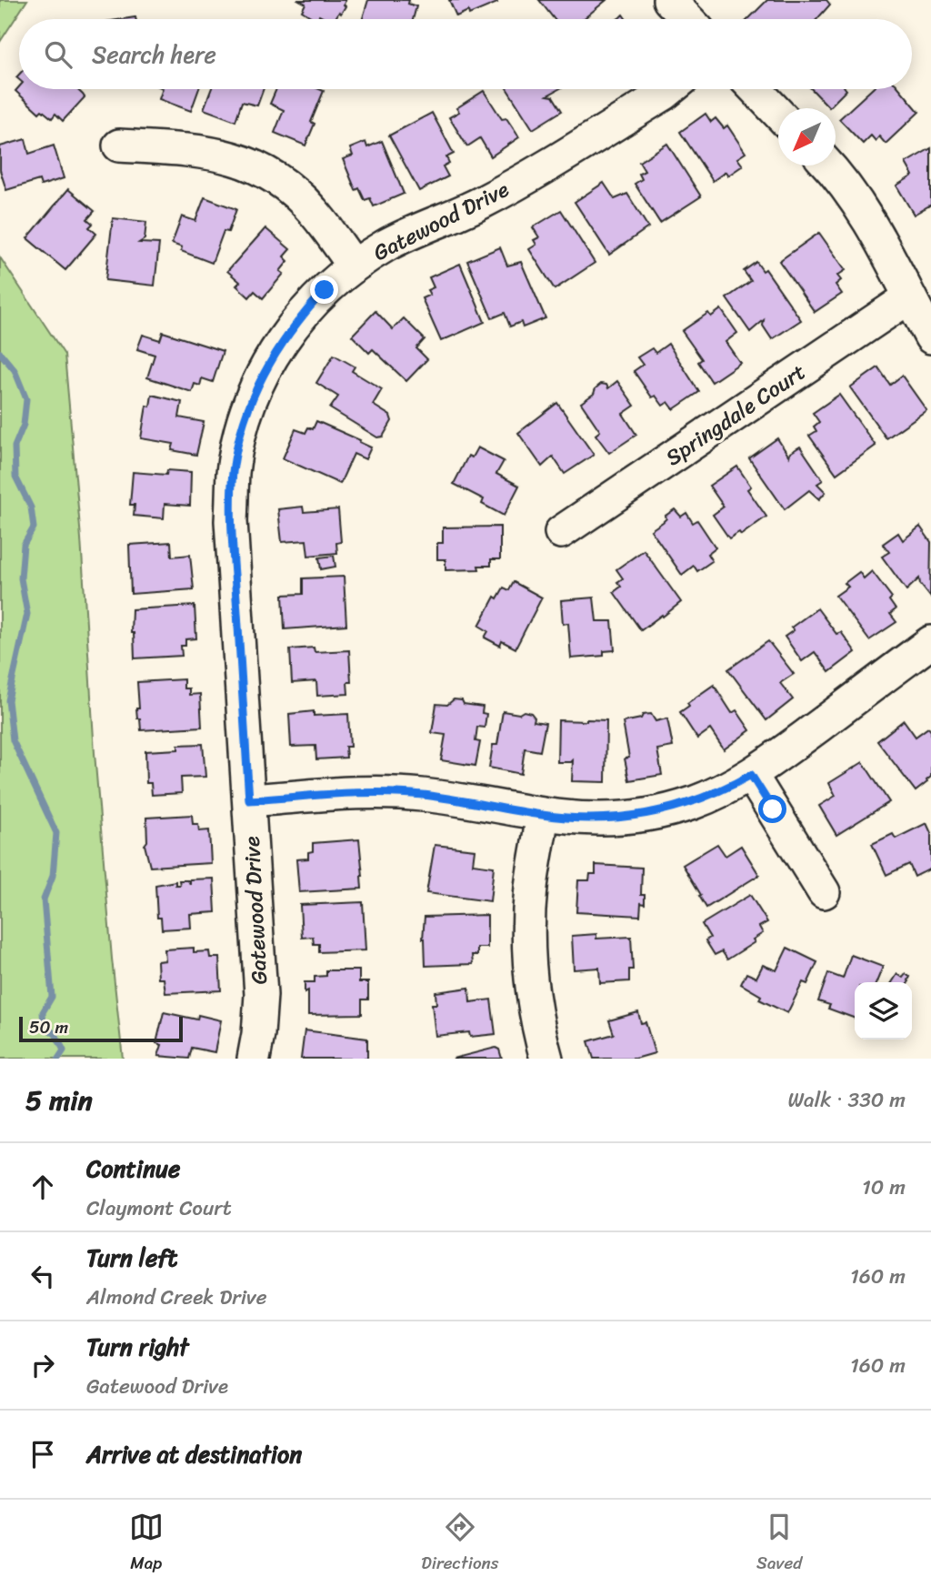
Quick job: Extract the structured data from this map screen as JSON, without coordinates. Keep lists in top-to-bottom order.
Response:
{
  "streets": {
    "street": ["Gatewood Drive", "Springdale Court"]
  },
  "scale_bar": "50 m",
  "north": "bottom left",
  "page": {
    "search": "Search here",
    "scale": "50 m",
    "heading": ["5 min", "Walk · 330 m"],
    "list": [
      ["Continue", "Claymont Court", "10 m"],
      ["Turn left", "Almond Creek Drive", "160 m"],
      ["Turn right", "Gatewood Drive", "160 m"],
      "Arrive at destination"
    ],
    "nav": ["Map", "Directions", "Saved"]
  }
}
